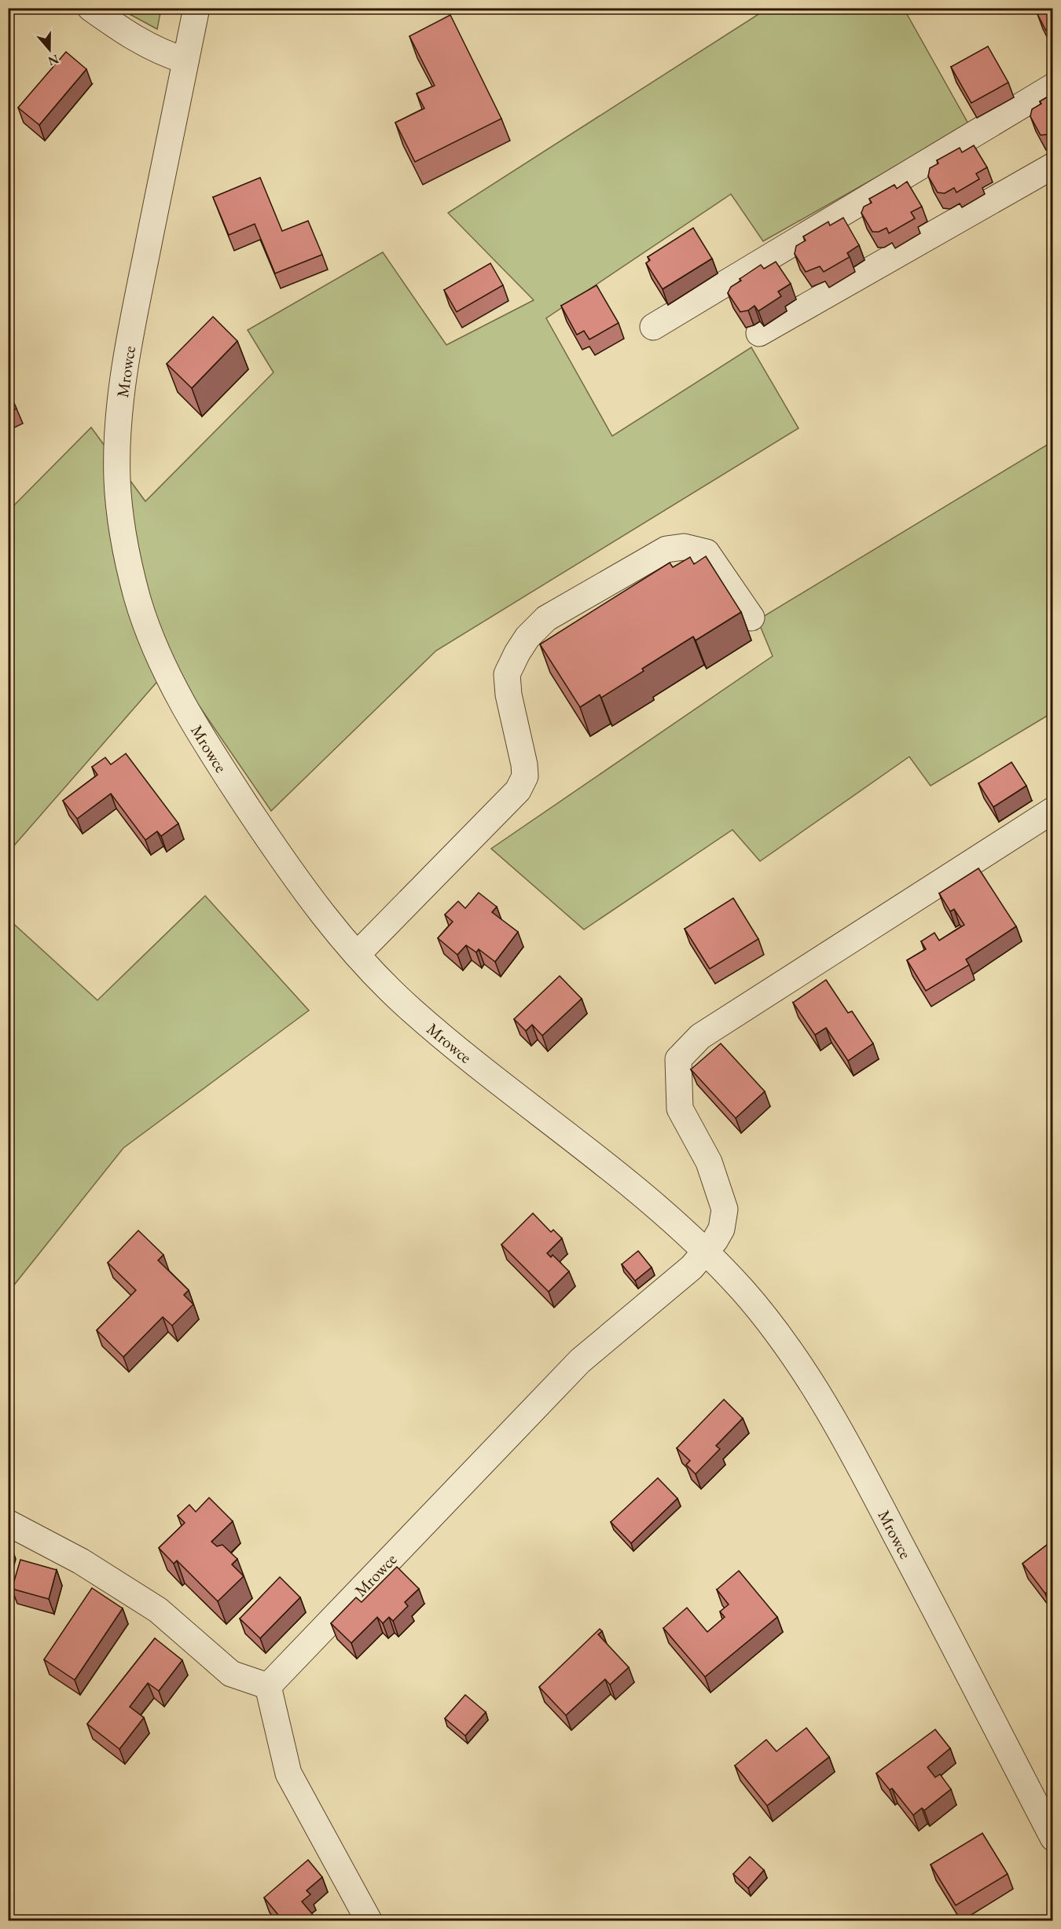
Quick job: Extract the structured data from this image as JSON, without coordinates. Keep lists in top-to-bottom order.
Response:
{
  "streets": {
    "street": ["Mrowce"]
  },
  "north": "bottom"
}
